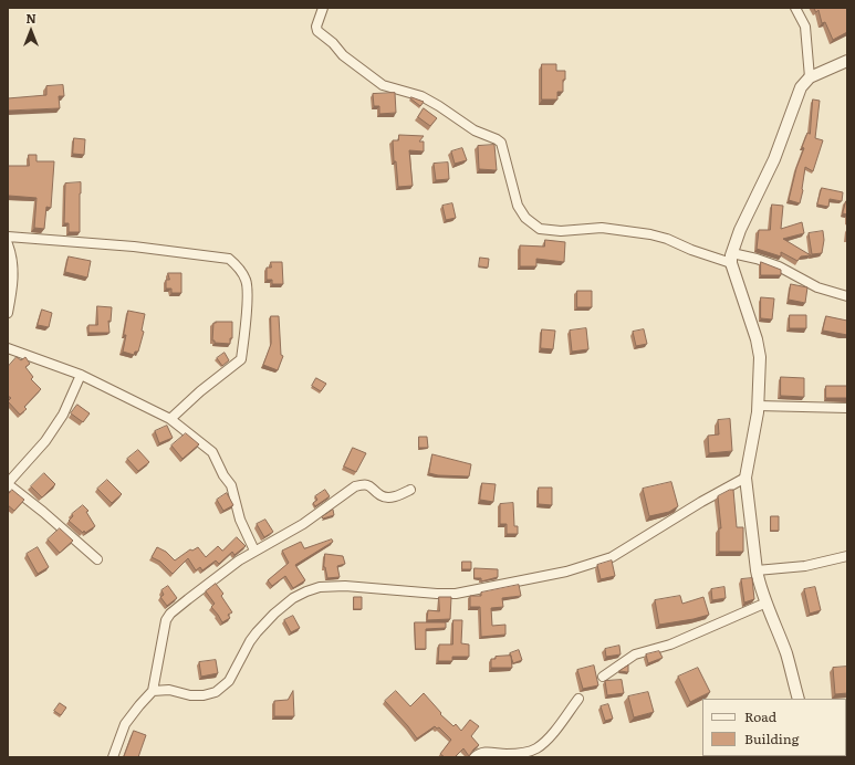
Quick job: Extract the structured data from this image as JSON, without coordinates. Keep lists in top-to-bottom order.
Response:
{
  "legend": ["Road", "Building"],
  "north": "top"
}
